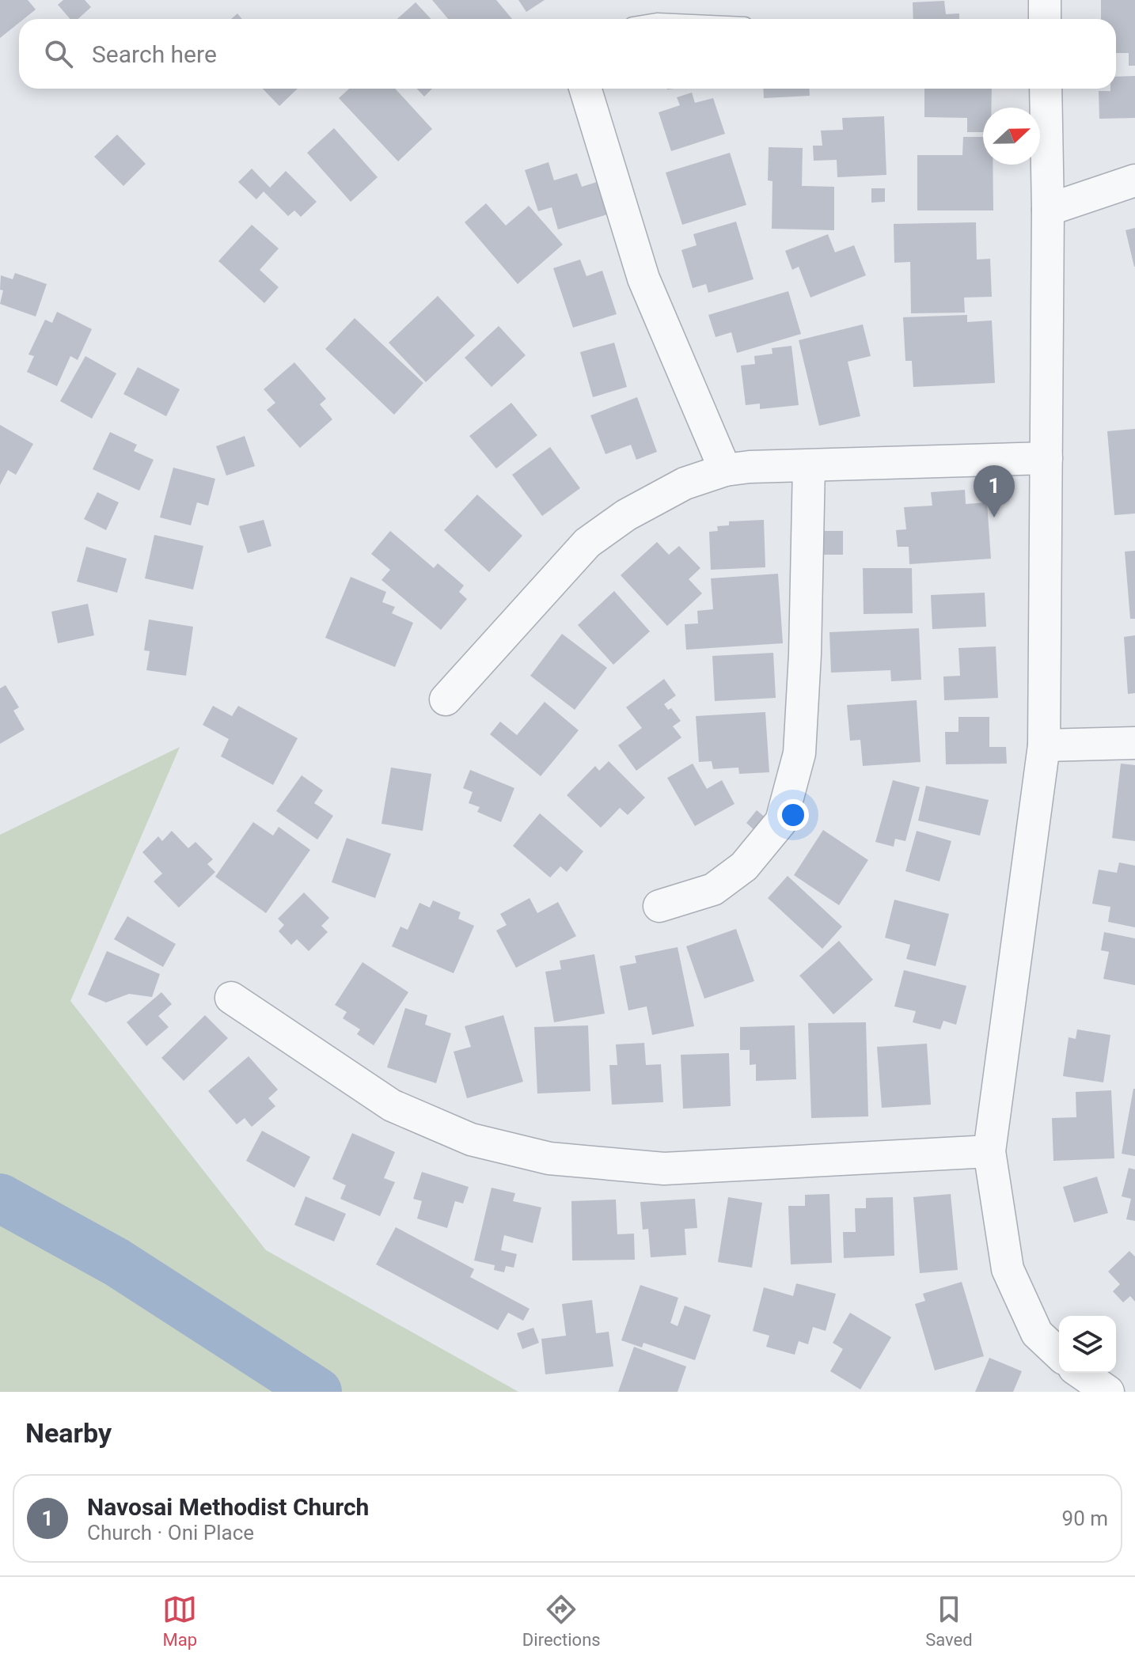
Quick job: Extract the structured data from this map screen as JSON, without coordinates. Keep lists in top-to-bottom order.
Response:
{
  "north": "right",
  "page": {
    "search": "Search here",
    "pins": "1",
    "heading": "Nearby",
    "list": [
      {
        "mark": "1",
        "name": "Navosai Methodist Church",
        "note": "Church · Oni Place",
        "value": "90 m"
      }
    ],
    "nav": ["Map", "Directions", "Saved"]
  }
}
